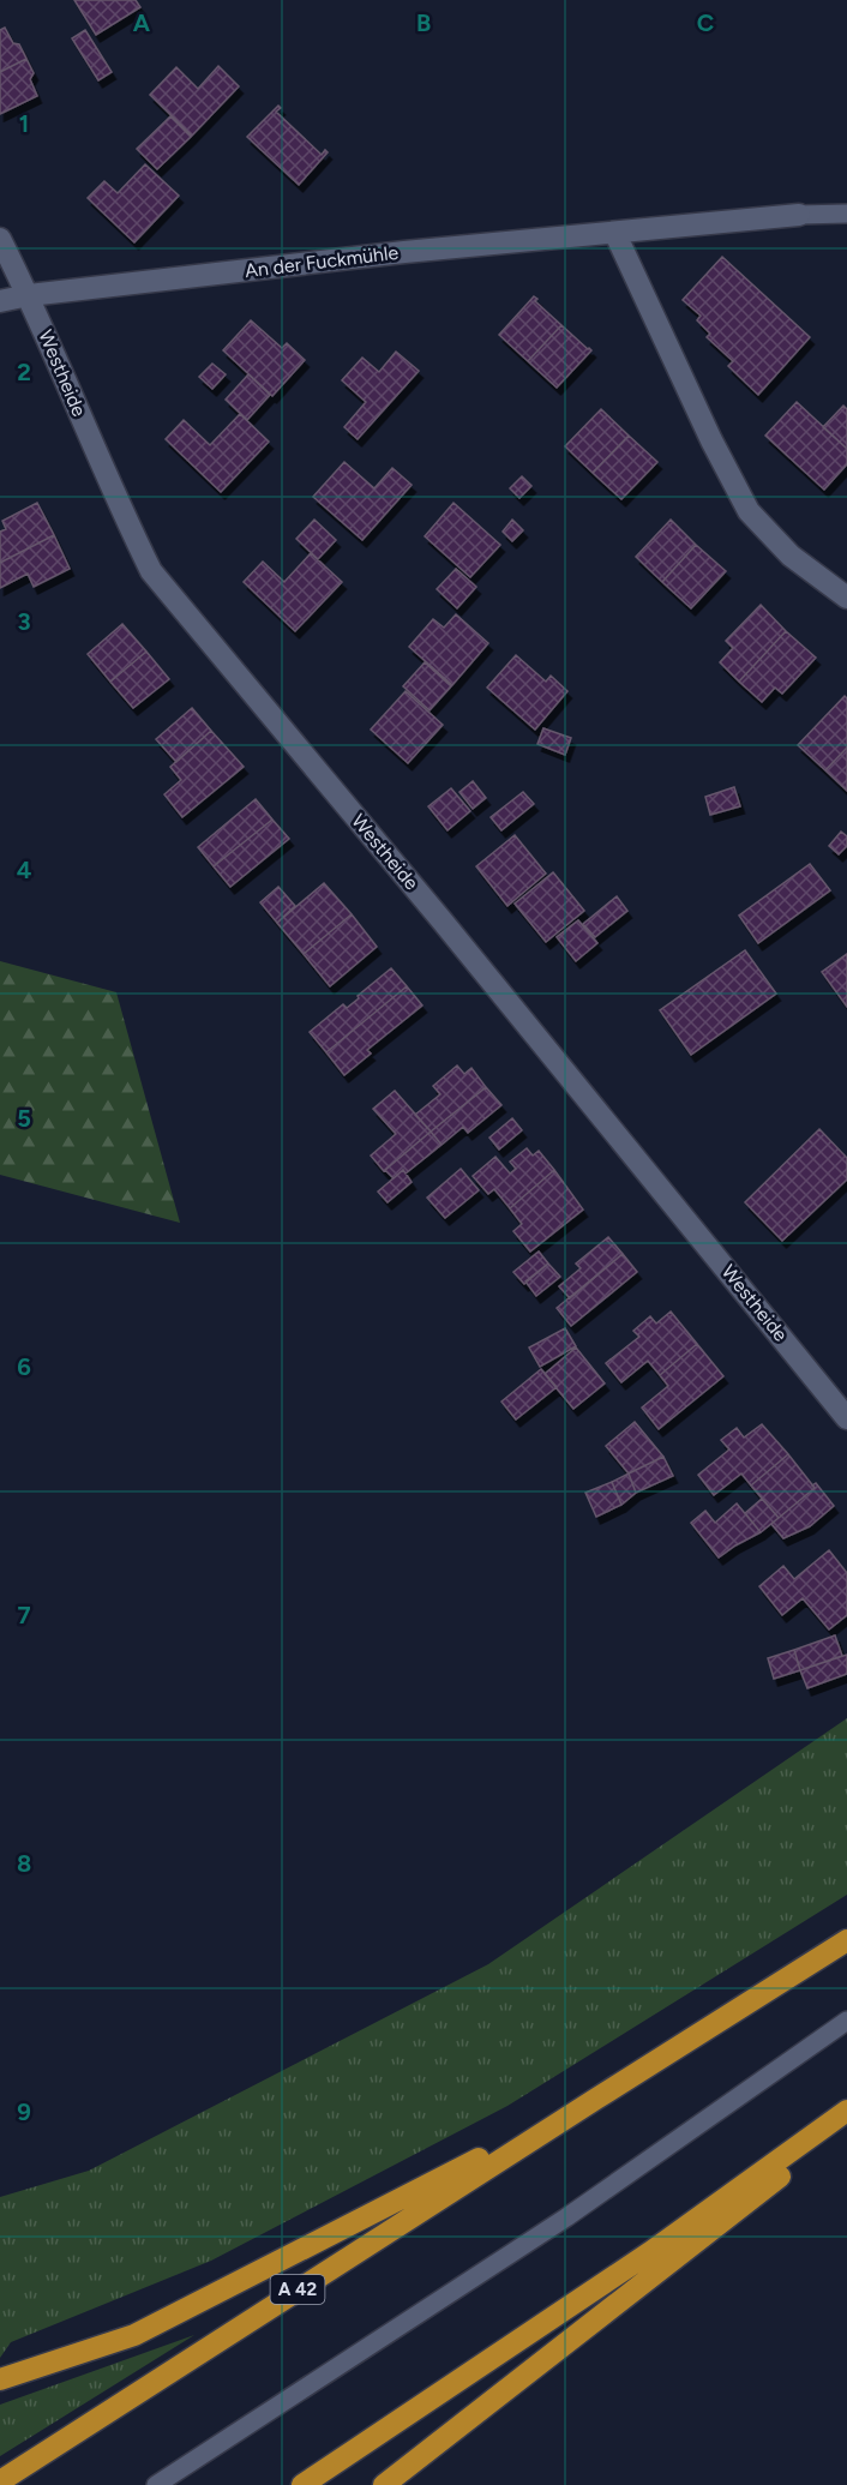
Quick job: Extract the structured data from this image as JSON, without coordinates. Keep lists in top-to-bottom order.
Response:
{
  "streets": {
    "highway": ["A 42"],
    "street": ["An der Fuckmühle", "Westheide"]
  },
  "crossings": [
    ["An der Fuckmühle", "Westheide"]
  ],
  "grid": {
    "columns": ["A", "B", "C"],
    "rows": [
      "1",
      "2",
      "3",
      "4",
      "5",
      "6",
      "7",
      "8",
      "9"
    ]
  }
}
